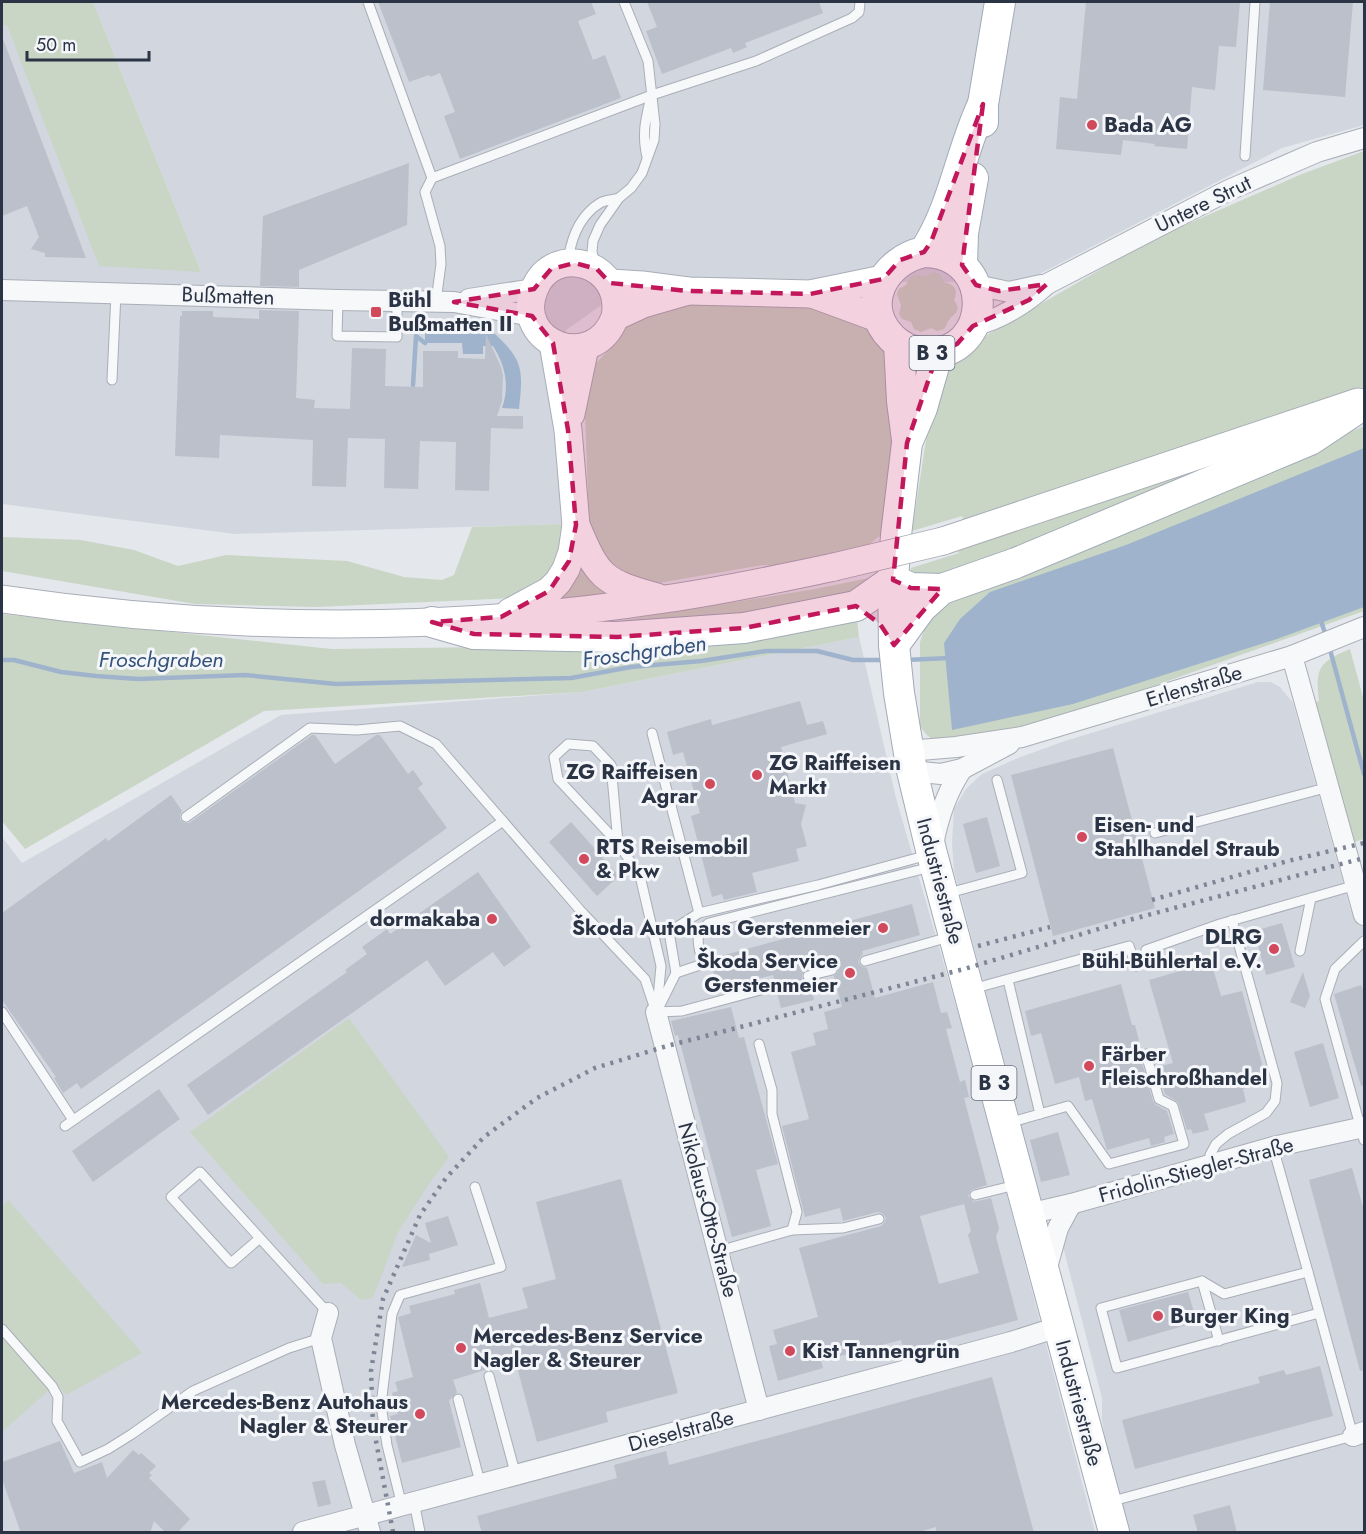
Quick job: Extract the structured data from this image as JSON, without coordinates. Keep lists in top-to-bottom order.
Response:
{
  "streets": {
    "main road": ["B 3", "Industriestraße"],
    "street": [
      "Untere Strut",
      "Bußmatten",
      "Erlenstraße",
      "Fridolin-Stiegler-Straße",
      "Nikolaus-Otto-Straße",
      "Dieselstraße"
    ]
  },
  "crossings": [
    ["Untere Strut", "B 3"],
    ["B 3", "Industriestraße"],
    ["Erlenstraße", "Industriestraße"],
    ["Industriestraße", "Fridolin-Stiegler-Straße"],
    ["Industriestraße", "Dieselstraße"],
    ["Nikolaus-Otto-Straße", "Dieselstraße"]
  ],
  "water": ["Froschgraben"],
  "places": {
    "other": [
      "Bada AG",
      "ZG Raiffeisen Markt",
      "ZG Raiffeisen Agrar",
      "Eisen- und Stahlhandel Straub",
      "RTS Reisemobil & Pkw",
      "dormakaba",
      "Škoda Autohaus Gerstenmeier",
      "DLRG Bühl-Bühlertal e.V.",
      "Škoda Service Gerstenmeier",
      "Färber Fleischroßhandel",
      "Burger King",
      "Mercedes-Benz Service Nagler & Steurer",
      "Kist Tannengrün",
      "Mercedes-Benz Autohaus Nagler & Steurer"
    ],
    "transit": ["Bühl Bußmatten II"]
  },
  "scale_bar": "50 m"
}
